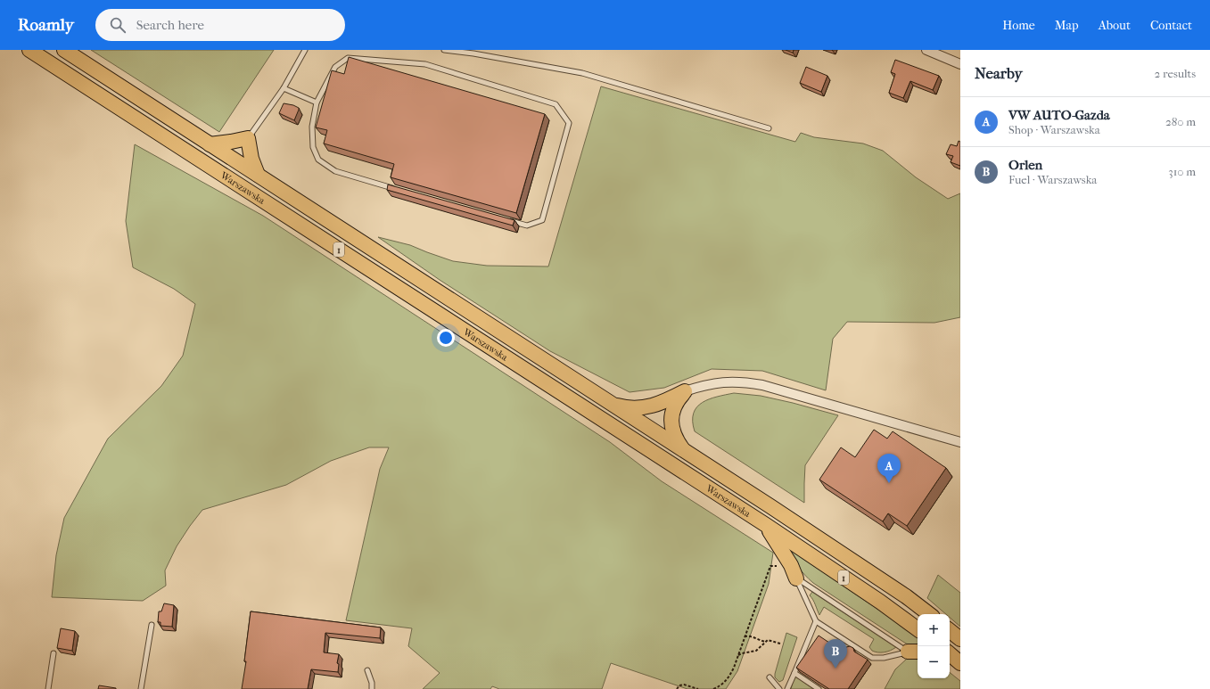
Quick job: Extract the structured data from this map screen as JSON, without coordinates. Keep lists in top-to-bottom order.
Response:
{
  "streets": {
    "main road": ["Warszawska", "1"]
  },
  "page": {
    "header": "Roamly",
    "search": "Search here",
    "nav": [
      "Home",
      "Map",
      "About",
      "Contact"
    ],
    "heading": ["Nearby", "2 results"],
    "list": [
      {
        "mark": "A",
        "name": "VW AUTO-Gazda",
        "note": "Shop · Warszawska",
        "value": "280 m"
      },
      {
        "mark": "B",
        "name": "Orlen",
        "note": "Fuel · Warszawska",
        "value": "310 m"
      }
    ],
    "pins": ["A", "B"],
    "map_buttons": ["+", "−"]
  }
}
